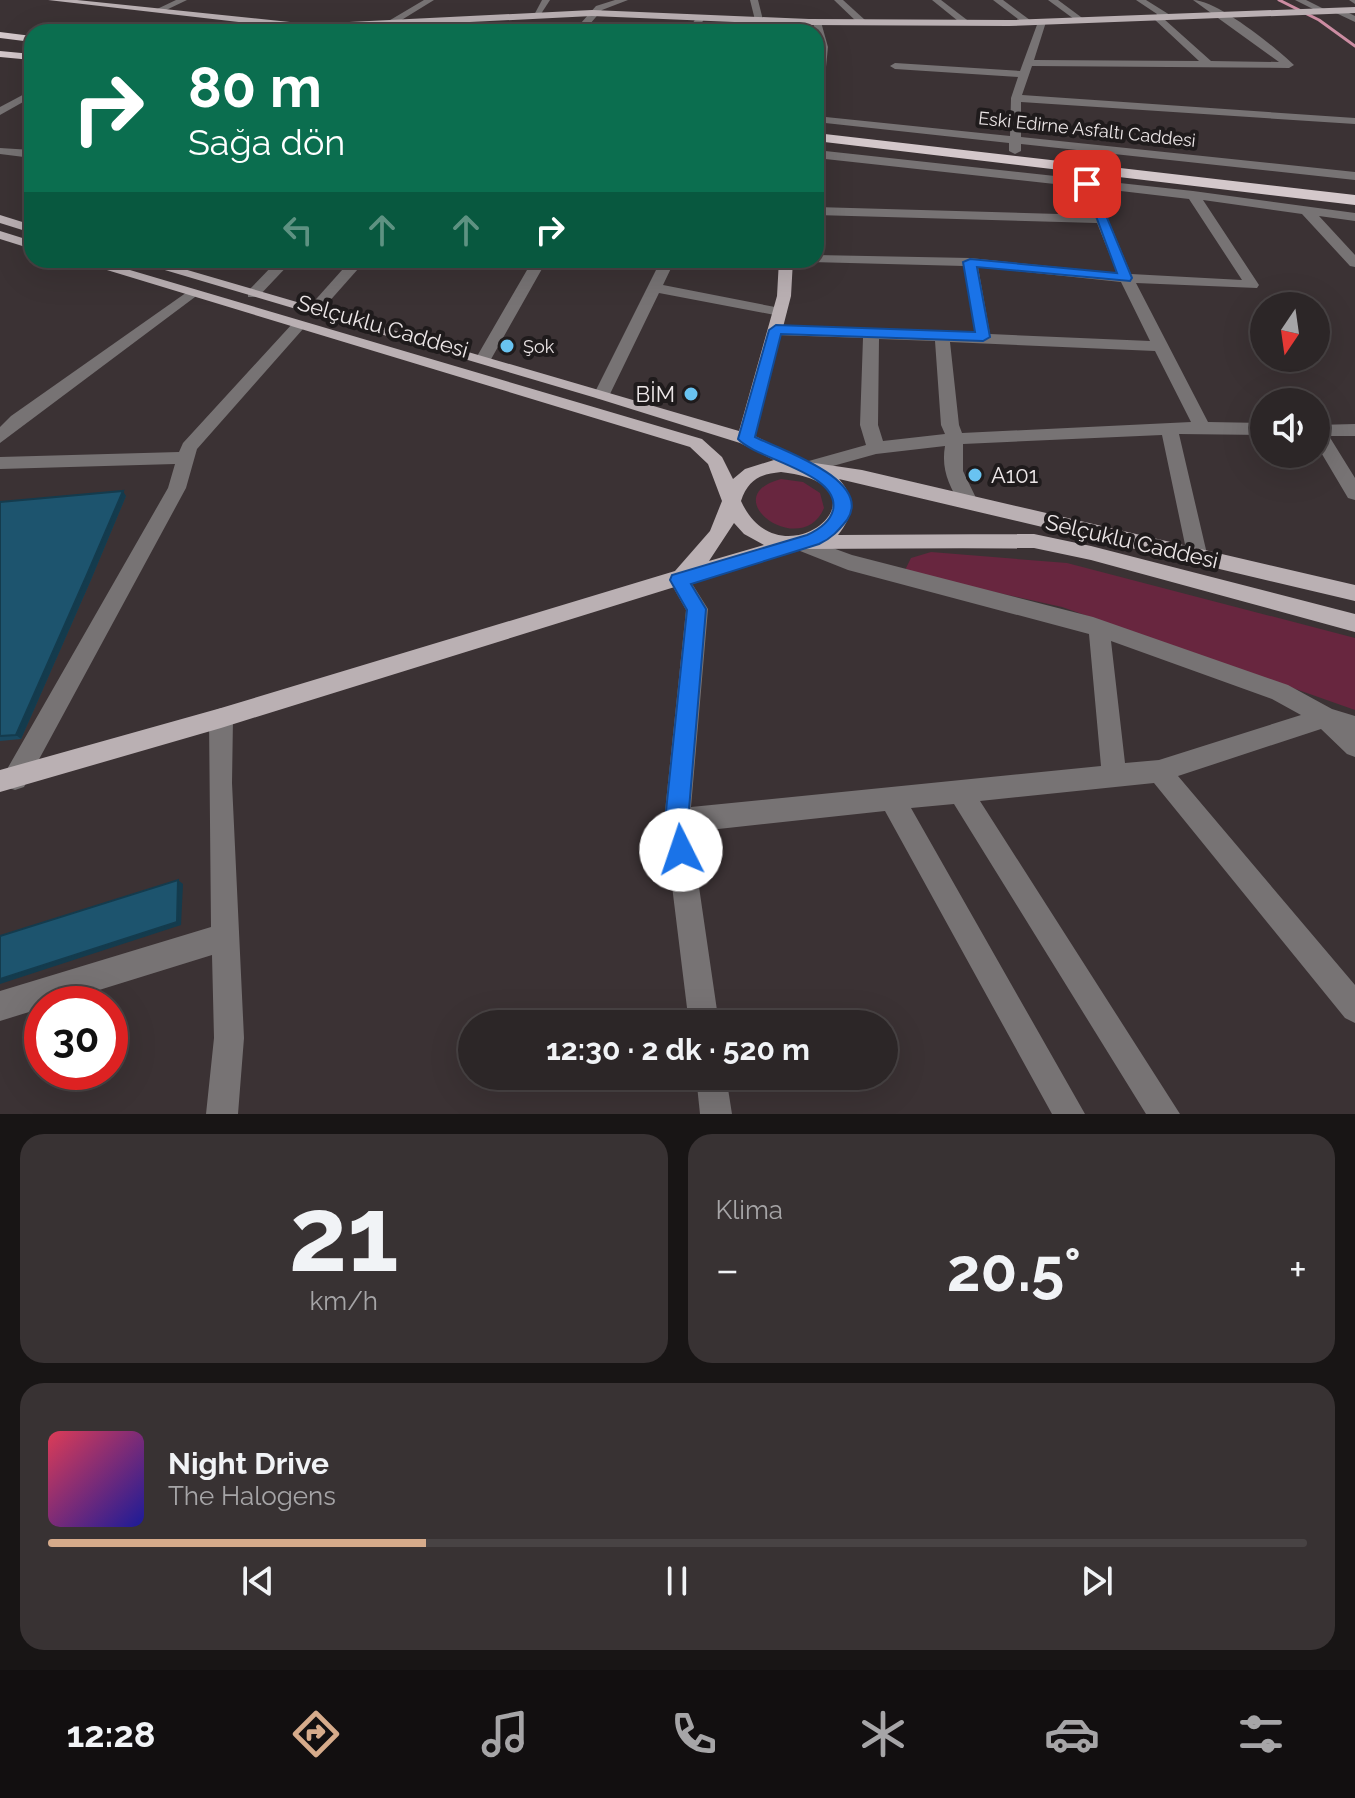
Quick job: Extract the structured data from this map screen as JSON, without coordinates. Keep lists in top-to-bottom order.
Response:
{
  "streets": {
    "highway": ["Eski Edirne Asfaltı Caddesi"],
    "main road": ["Selçuklu Caddesi"]
  },
  "places": ["Şok", "BİM", "A101"],
  "north": "bottom",
  "page": {
    "turn": ["80 m", "Sağa dön"],
    "limit": "30",
    "trip": "12:30 · 2 dk · 520 m",
    "tile": [
      ["21", "km/h"],
      "Klima"
    ],
    "heat": ["−", "20.5°", "+"],
    "song": ["Night Drive", "The Halogens"],
    "tabs": "12:28"
  }
}
